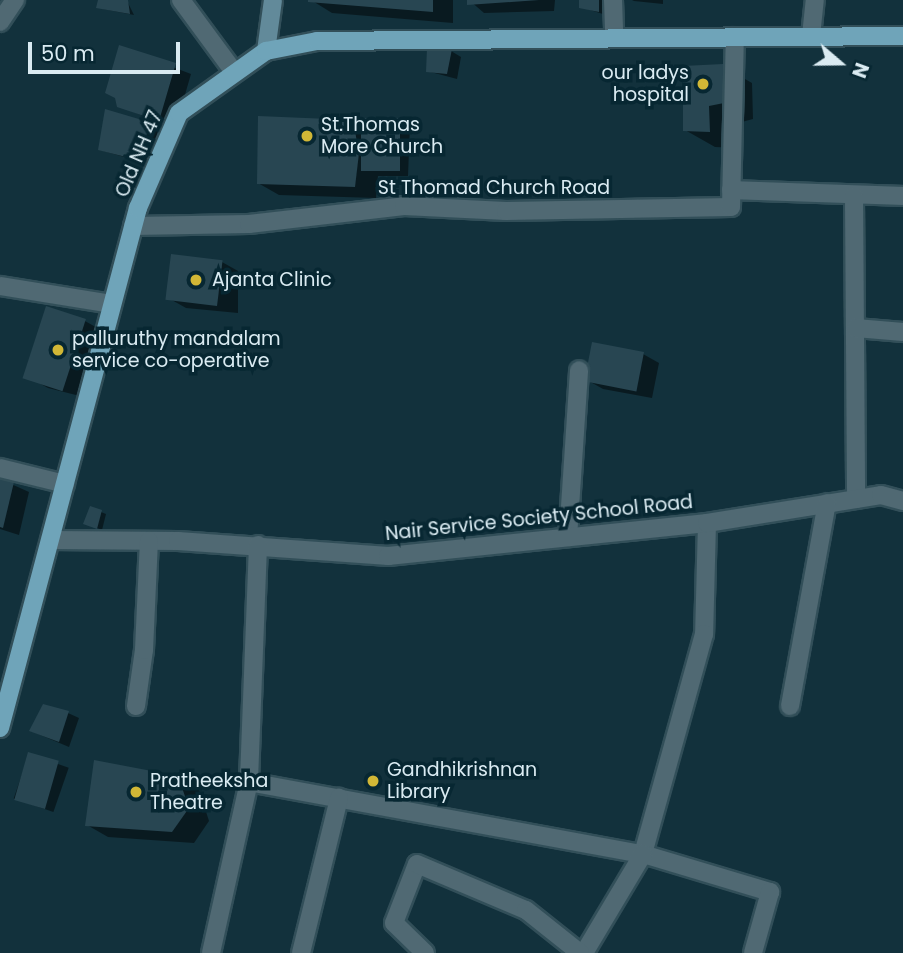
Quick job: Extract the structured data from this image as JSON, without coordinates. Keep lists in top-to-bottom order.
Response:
{
  "streets": {
    "main road": ["Old NH 47"],
    "street": ["St Thomad Church Road", "Nair Service Society School Road"]
  },
  "crossings": [
    ["Old NH 47", "St Thomad Church Road"],
    ["Old NH 47", "Nair Service Society School Road"]
  ],
  "places": [
    "our ladys hospital",
    "St.Thomas More Church",
    "Ajanta Clinic",
    "palluruthy mandalam service co-operative",
    "Gandhikrishnan Library",
    "Pratheeksha Theatre"
  ],
  "scale_bar": "50 m",
  "north": "right"
}
